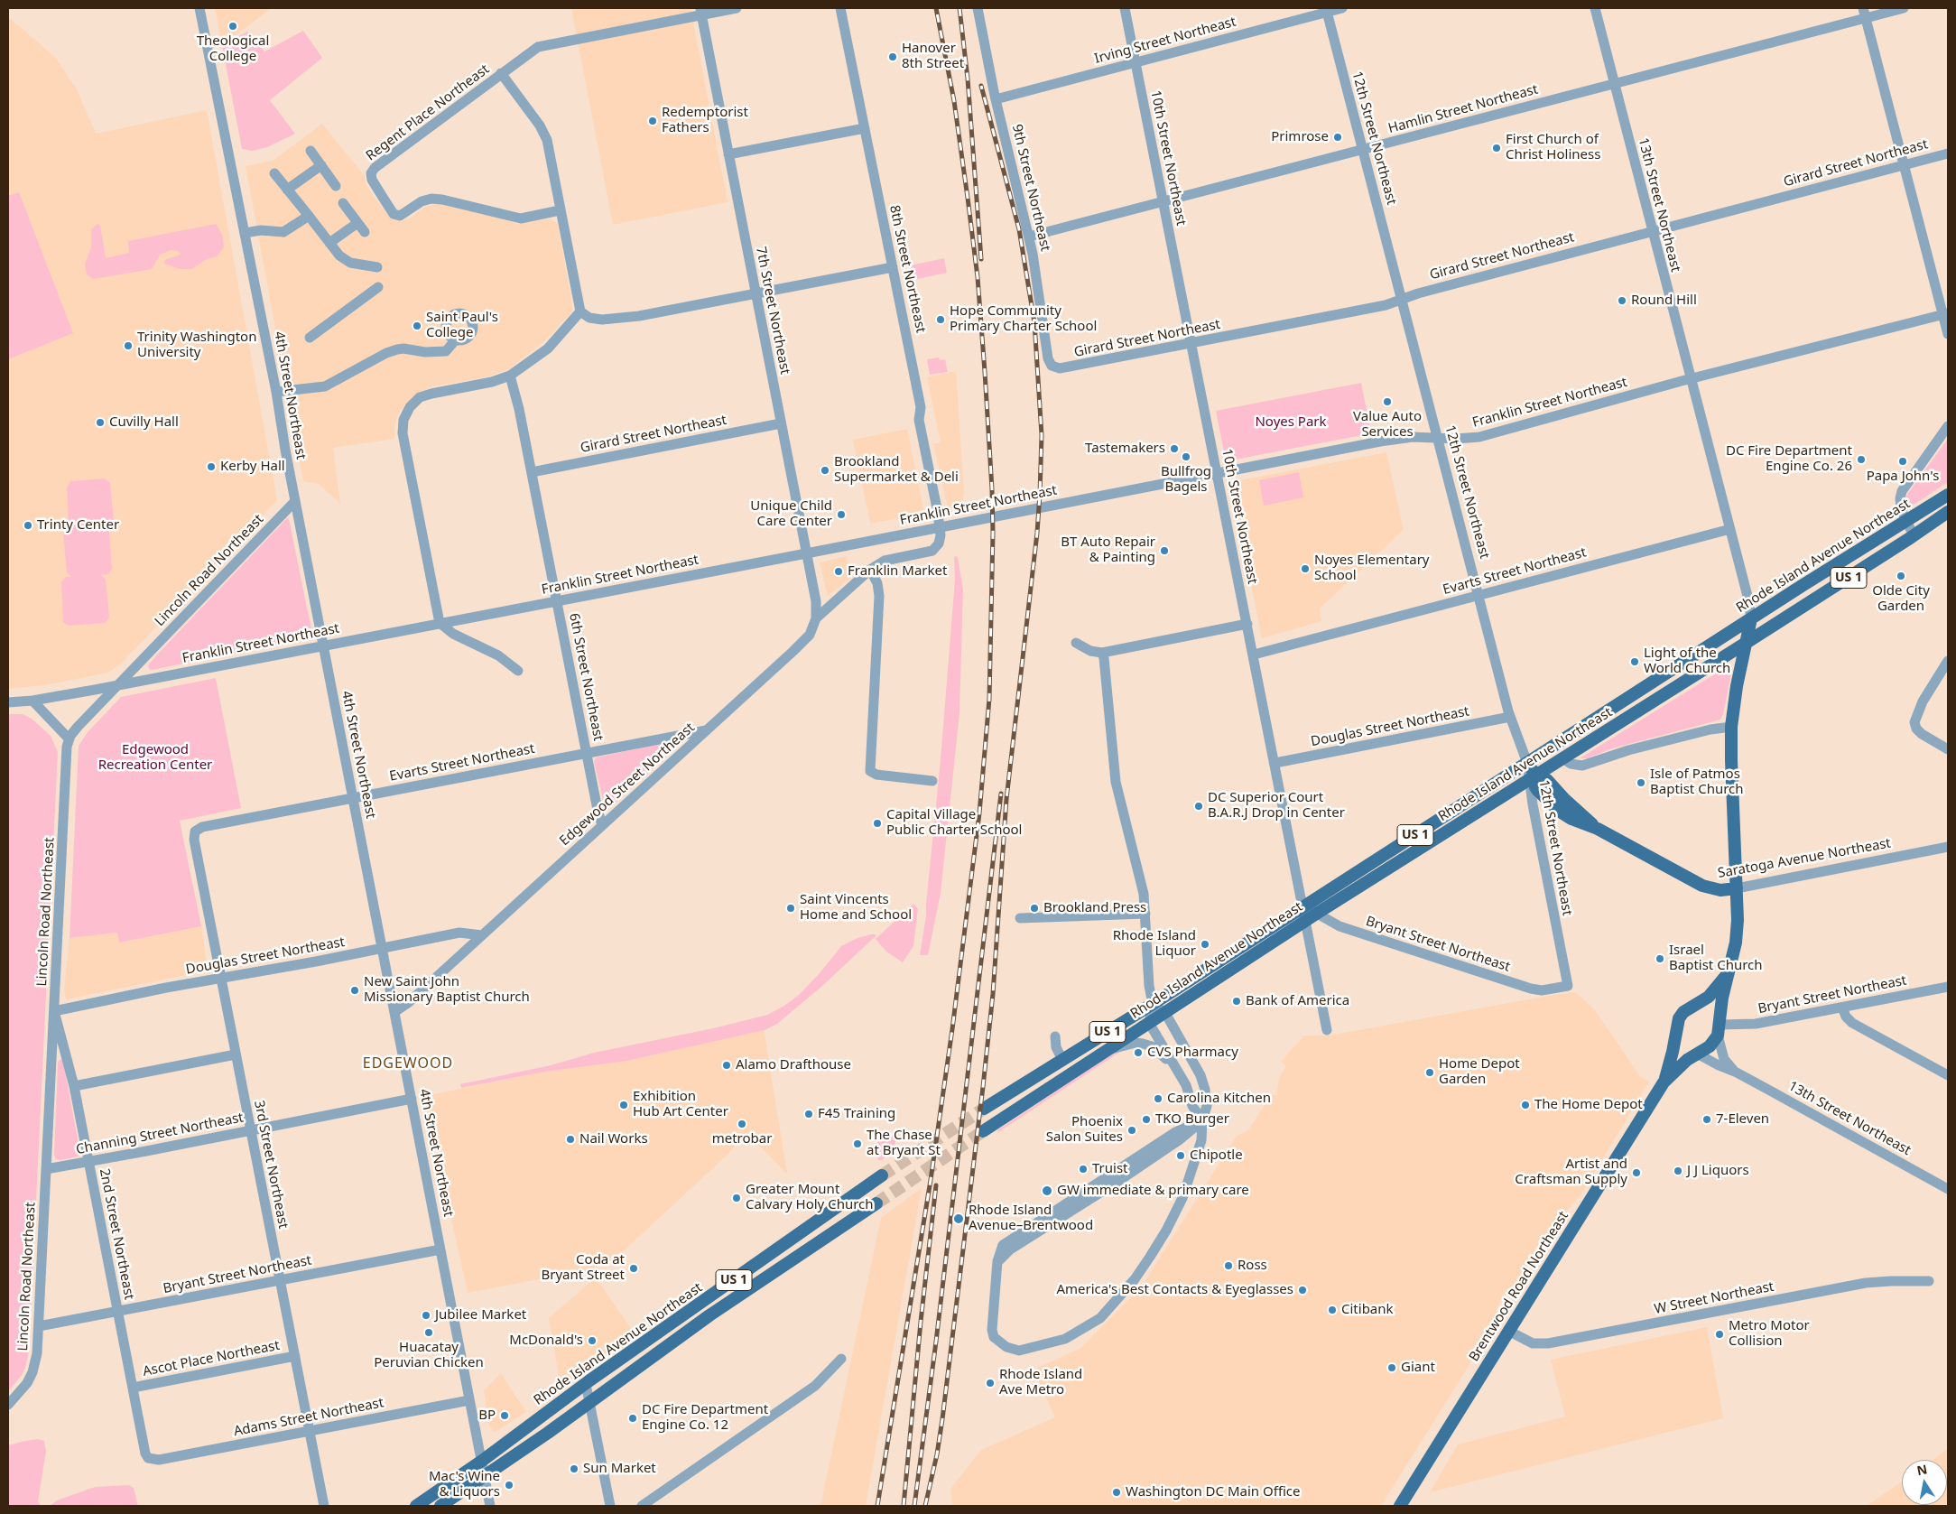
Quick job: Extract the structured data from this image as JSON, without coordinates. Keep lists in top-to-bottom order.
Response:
{
  "streets": {
    "main road": [
      "Rhode Island Avenue Northeast",
      "US 1",
      "Saratoga Avenue Northeast",
      "Brentwood Road Northeast"
    ],
    "street": [
      "Irving Street Northeast",
      "Hamlin Street Northeast",
      "Regent Place Northeast",
      "12th Street Northeast",
      "10th Street Northeast",
      "Girard Street Northeast",
      "9th Street Northeast",
      "13th Street Northeast",
      "8th Street Northeast",
      "7th Street Northeast",
      "4th Street Northeast",
      "Franklin Street Northeast",
      "Lincoln Road Northeast",
      "Evarts Street Northeast",
      "6th Street Northeast",
      "Douglas Street Northeast",
      "Edgewood Street Northeast",
      "Bryant Street Northeast",
      "Channing Street Northeast",
      "3rd Street Northeast",
      "2nd Street Northeast",
      "W Street Northeast",
      "Ascot Place Northeast",
      "Adams Street Northeast"
    ]
  },
  "crossings": [
    ["Irving Street Northeast", "12th Street Northeast"],
    ["Irving Street Northeast", "10th Street Northeast"],
    ["Irving Street Northeast", "9th Street Northeast"],
    ["Hamlin Street Northeast", "12th Street Northeast"],
    ["Hamlin Street Northeast", "10th Street Northeast"],
    ["Hamlin Street Northeast", "9th Street Northeast"],
    ["Hamlin Street Northeast", "13th Street Northeast"],
    ["Regent Place Northeast", "7th Street Northeast"],
    ["12th Street Northeast", "Girard Street Northeast"],
    ["12th Street Northeast", "Franklin Street Northeast"],
    ["12th Street Northeast", "Rhode Island Avenue Northeast"],
    ["12th Street Northeast", "Evarts Street Northeast"],
    ["12th Street Northeast", "Douglas Street Northeast"],
    ["12th Street Northeast", "Saratoga Avenue Northeast"],
    ["12th Street Northeast", "Bryant Street Northeast"],
    ["10th Street Northeast", "Girard Street Northeast"],
    ["10th Street Northeast", "Franklin Street Northeast"],
    ["10th Street Northeast", "Rhode Island Avenue Northeast"],
    ["10th Street Northeast", "Evarts Street Northeast"],
    ["10th Street Northeast", "Douglas Street Northeast"],
    ["10th Street Northeast", "Bryant Street Northeast"],
    ["Girard Street Northeast", "9th Street Northeast"],
    ["Girard Street Northeast", "13th Street Northeast"],
    ["Girard Street Northeast", "7th Street Northeast"],
    ["Girard Street Northeast", "6th Street Northeast"],
    ["13th Street Northeast", "Franklin Street Northeast"],
    ["13th Street Northeast", "Rhode Island Avenue Northeast"],
    ["13th Street Northeast", "Evarts Street Northeast"],
    ["13th Street Northeast", "Bryant Street Northeast"],
    ["13th Street Northeast", "Brentwood Road Northeast"],
    ["8th Street Northeast", "Edgewood Street Northeast"],
    ["7th Street Northeast", "Franklin Street Northeast"],
    ["7th Street Northeast", "Edgewood Street Northeast"],
    ["4th Street Northeast", "Franklin Street Northeast"],
    ["4th Street Northeast", "Rhode Island Avenue Northeast"],
    ["4th Street Northeast", "Lincoln Road Northeast"],
    ["4th Street Northeast", "Evarts Street Northeast"],
    ["4th Street Northeast", "US 1"],
    ["4th Street Northeast", "Douglas Street Northeast"],
    ["4th Street Northeast", "Edgewood Street Northeast"],
    ["4th Street Northeast", "Bryant Street Northeast"],
    ["4th Street Northeast", "Channing Street Northeast"],
    ["4th Street Northeast", "Adams Street Northeast"],
    ["Franklin Street Northeast", "Lincoln Road Northeast"],
    ["Franklin Street Northeast", "6th Street Northeast"],
    ["Rhode Island Avenue Northeast", "Saratoga Avenue Northeast"],
    ["Rhode Island Avenue Northeast", "Bryant Street Northeast"],
    ["Lincoln Road Northeast", "Douglas Street Northeast"],
    ["Lincoln Road Northeast", "Bryant Street Northeast"],
    ["Lincoln Road Northeast", "Channing Street Northeast"],
    ["Lincoln Road Northeast", "2nd Street Northeast"],
    ["Evarts Street Northeast", "6th Street Northeast"],
    ["Evarts Street Northeast", "Edgewood Street Northeast"],
    ["Evarts Street Northeast", "3rd Street Northeast"],
    ["6th Street Northeast", "Edgewood Street Northeast"],
    ["Douglas Street Northeast", "Edgewood Street Northeast"],
    ["Douglas Street Northeast", "3rd Street Northeast"],
    ["Douglas Street Northeast", "2nd Street Northeast"],
    ["Bryant Street Northeast", "3rd Street Northeast"],
    ["Bryant Street Northeast", "2nd Street Northeast"],
    ["Bryant Street Northeast", "Brentwood Road Northeast"],
    ["Channing Street Northeast", "3rd Street Northeast"],
    ["Channing Street Northeast", "2nd Street Northeast"],
    ["3rd Street Northeast", "Ascot Place Northeast"],
    ["3rd Street Northeast", "Adams Street Northeast"],
    ["2nd Street Northeast", "Ascot Place Northeast"],
    ["2nd Street Northeast", "Adams Street Northeast"],
    ["Brentwood Road Northeast", "W Street Northeast"]
  ],
  "districts": ["EDGEWOOD"],
  "parks": ["Noyes Park", "Edgewood Recreation Center"],
  "places": [
    "Theological College",
    "Hanover 8th Street",
    "Redemptorist Fathers",
    "Primrose",
    "First Church of Christ Holiness",
    "Round Hill",
    "Hope Community Primary Charter School",
    "Saint Paul's College",
    "Trinity Washington University",
    "Value Auto Services",
    "Cuvilly Hall",
    "Tastemakers",
    "Bullfrog Bagels",
    "DC Fire Department Engine Co. 26",
    "Papa John's",
    "Kerby Hall",
    "Brookland Supermarket & Deli",
    "Unique Child Care Center",
    "Trinty Center",
    "BT Auto Repair & Painting",
    "Noyes Elementary School",
    "Franklin Market",
    "Olde City Garden",
    "Light of the World Church",
    "Isle of Patmos Baptist Church",
    "DC Superior Court B.A.R.J Drop in Center",
    "Capital Village Public Charter School",
    "Saint Vincents Home and School",
    "Brookland Press",
    "Rhode Island Liquor",
    "Israel Baptist Church",
    "New Saint John Missionary Baptist Church",
    "Bank of America",
    "CVS Pharmacy",
    "Alamo Drafthouse",
    "Home Depot Garden",
    "Carolina Kitchen",
    "Exhibition Hub Art Center",
    "The Home Depot",
    "F45 Training",
    "TKO Burger",
    "7-Eleven",
    "metrobar",
    "Phoenix Salon Suites",
    "Nail Works",
    "The Chase at Bryant St",
    "Chipotle",
    "Truist",
    "J J Liquors",
    "Artist and Craftsman Supply",
    "GW immediate & primary care",
    "Greater Mount Calvary Holy Church",
    "Rhode Island Avenue–Brentwood",
    "Ross",
    "Coda at Bryant Street",
    "America's Best Contacts & Eyeglasses",
    "Citibank",
    "Jubilee Market",
    "Huacatay Peruvian Chicken",
    "Metro Motor Collision",
    "McDonald's",
    "Giant",
    "Rhode Island Ave Metro",
    "BP",
    "DC Fire Department Engine Co. 12",
    "Sun Market",
    "Mac's Wine & Liquors",
    "Washington DC Main Office"
  ],
  "north": "top"
}
